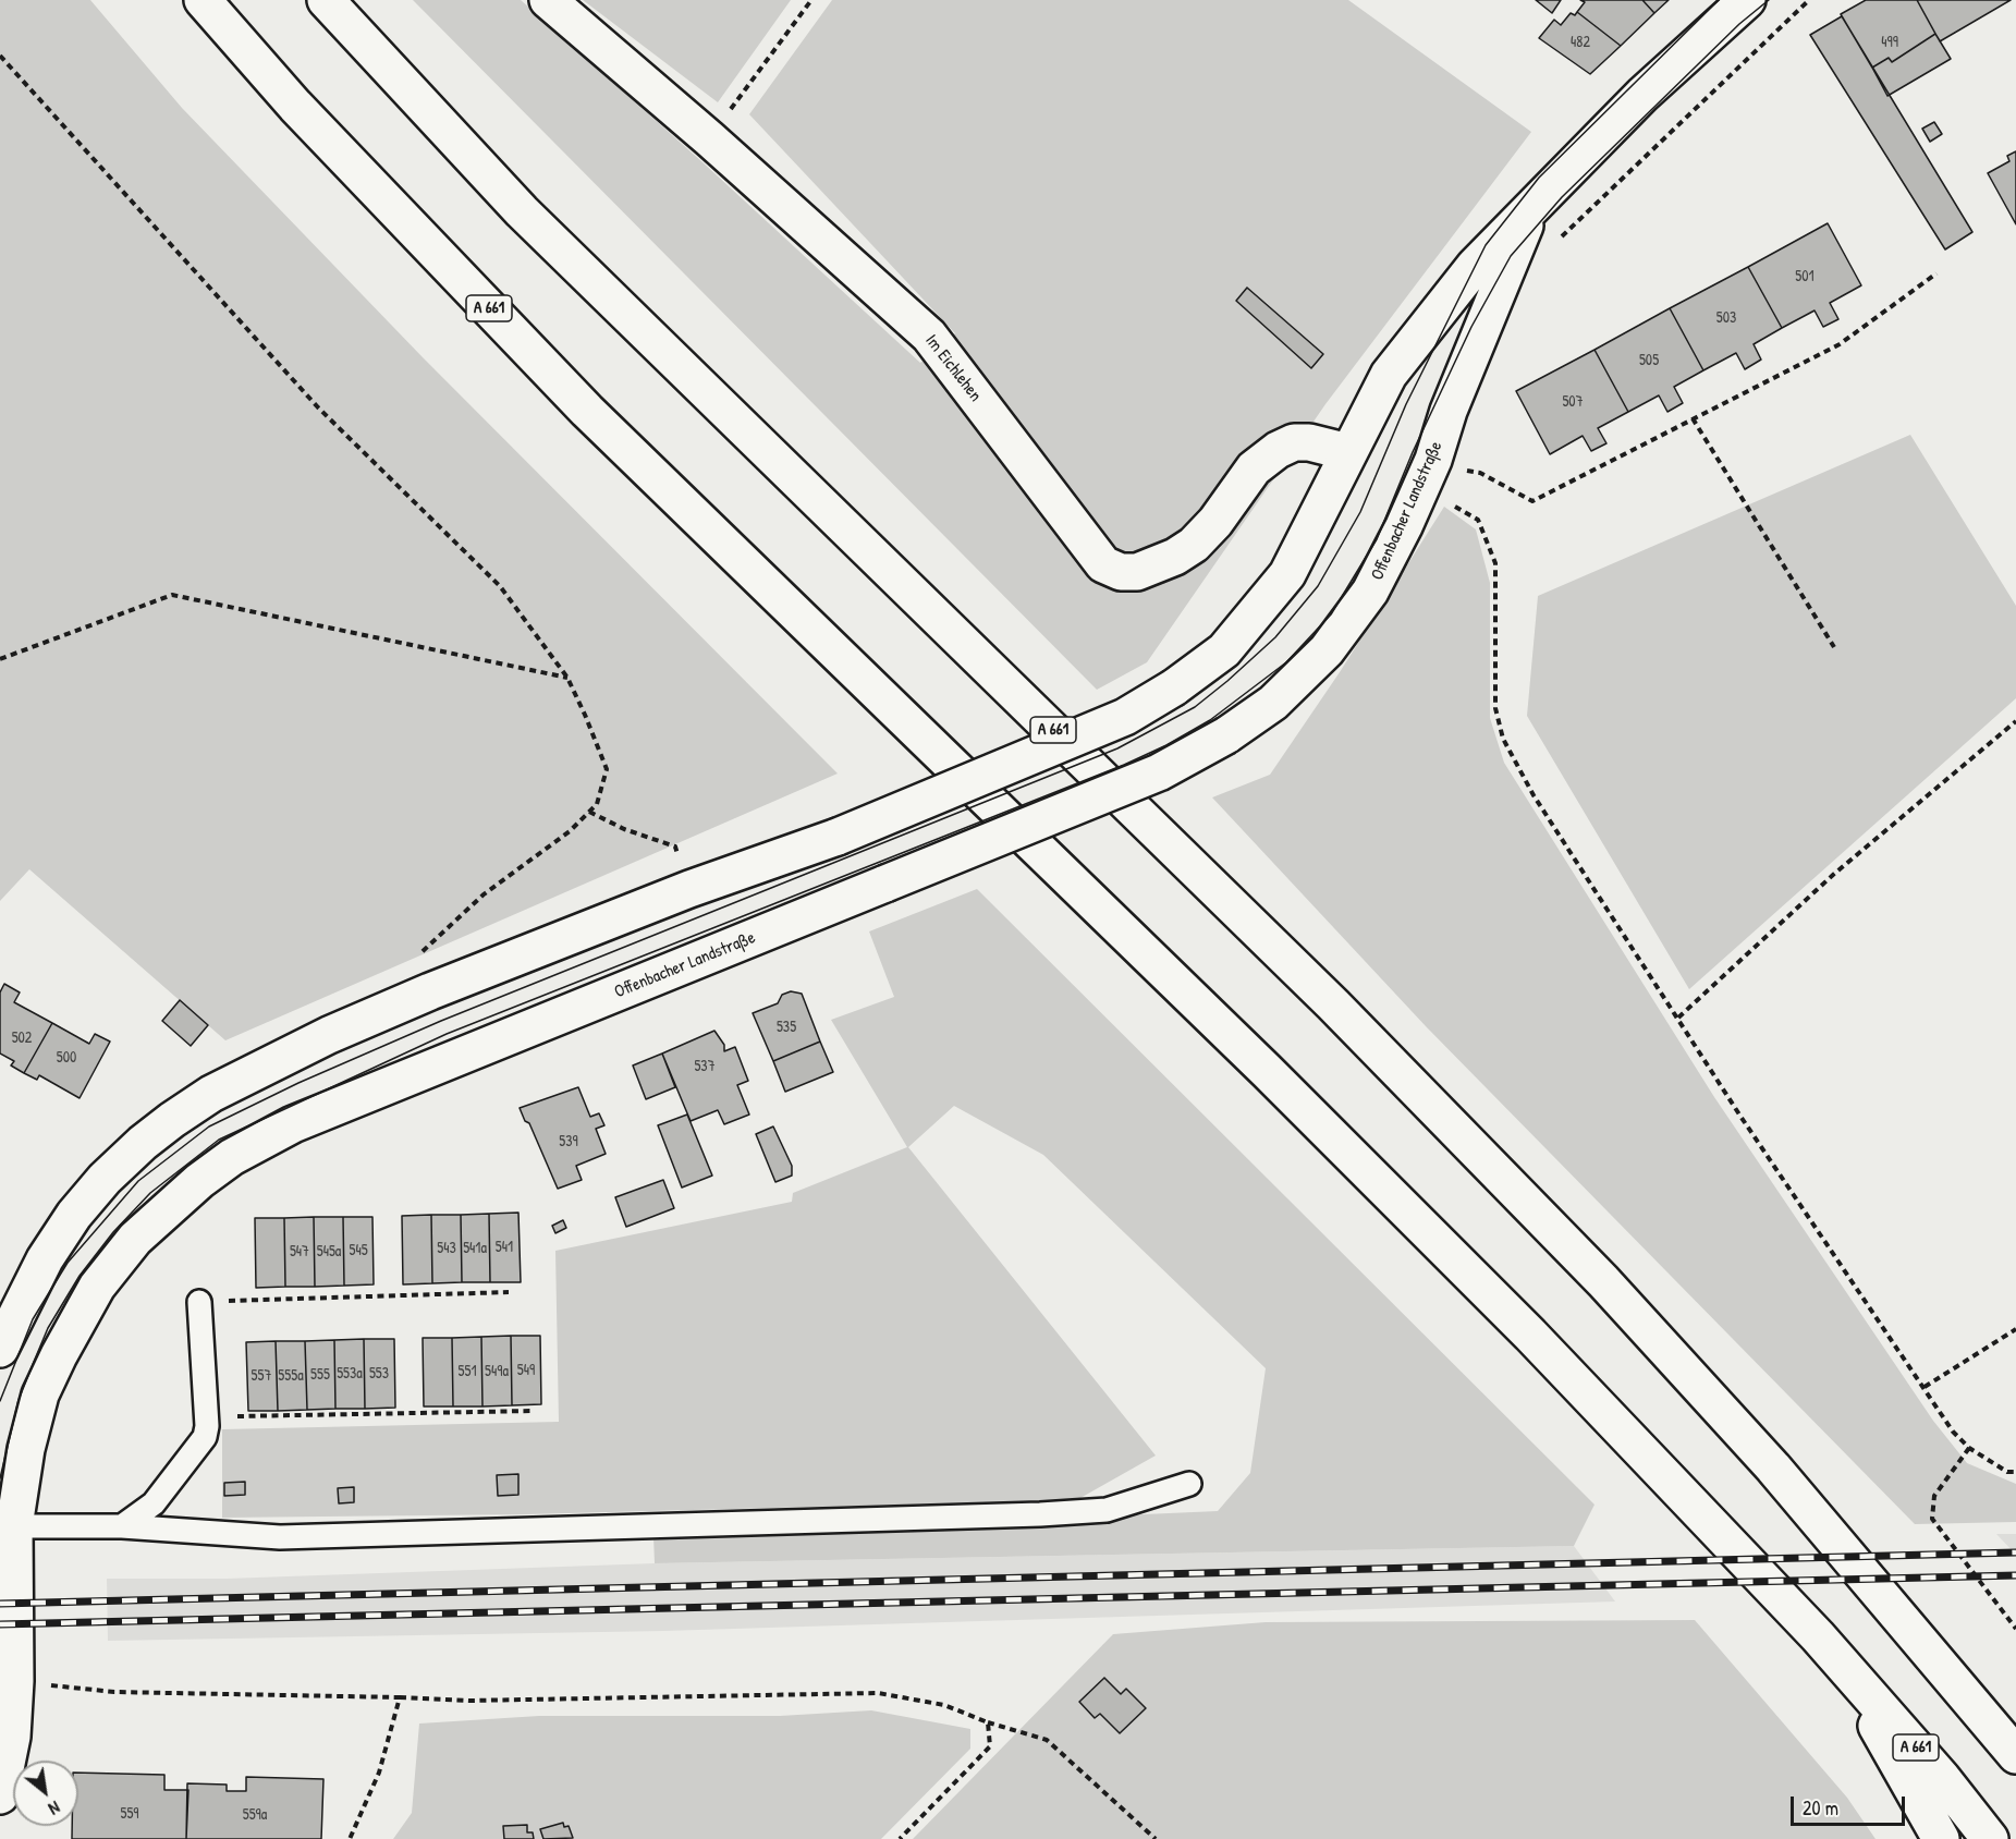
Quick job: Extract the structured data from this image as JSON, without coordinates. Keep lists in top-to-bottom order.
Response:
{
  "streets": {
    "main road": ["A 661", "Im Eichlehen", "Offenbacher Landstraße"]
  },
  "crossings": [
    ["Im Eichlehen", "Offenbacher Landstraße"]
  ],
  "house_numbers": [
    "482",
    "499",
    "501",
    "503",
    "505",
    "507",
    "535",
    "502",
    "500",
    "537",
    "539",
    "541",
    "543",
    "541a",
    "545",
    "547",
    "545a",
    "549",
    "551",
    "549a",
    "553a",
    "553",
    "555",
    "557",
    "555a",
    "559",
    "559a"
  ],
  "scale_bar": "20 m",
  "north": "bottom right"
}
